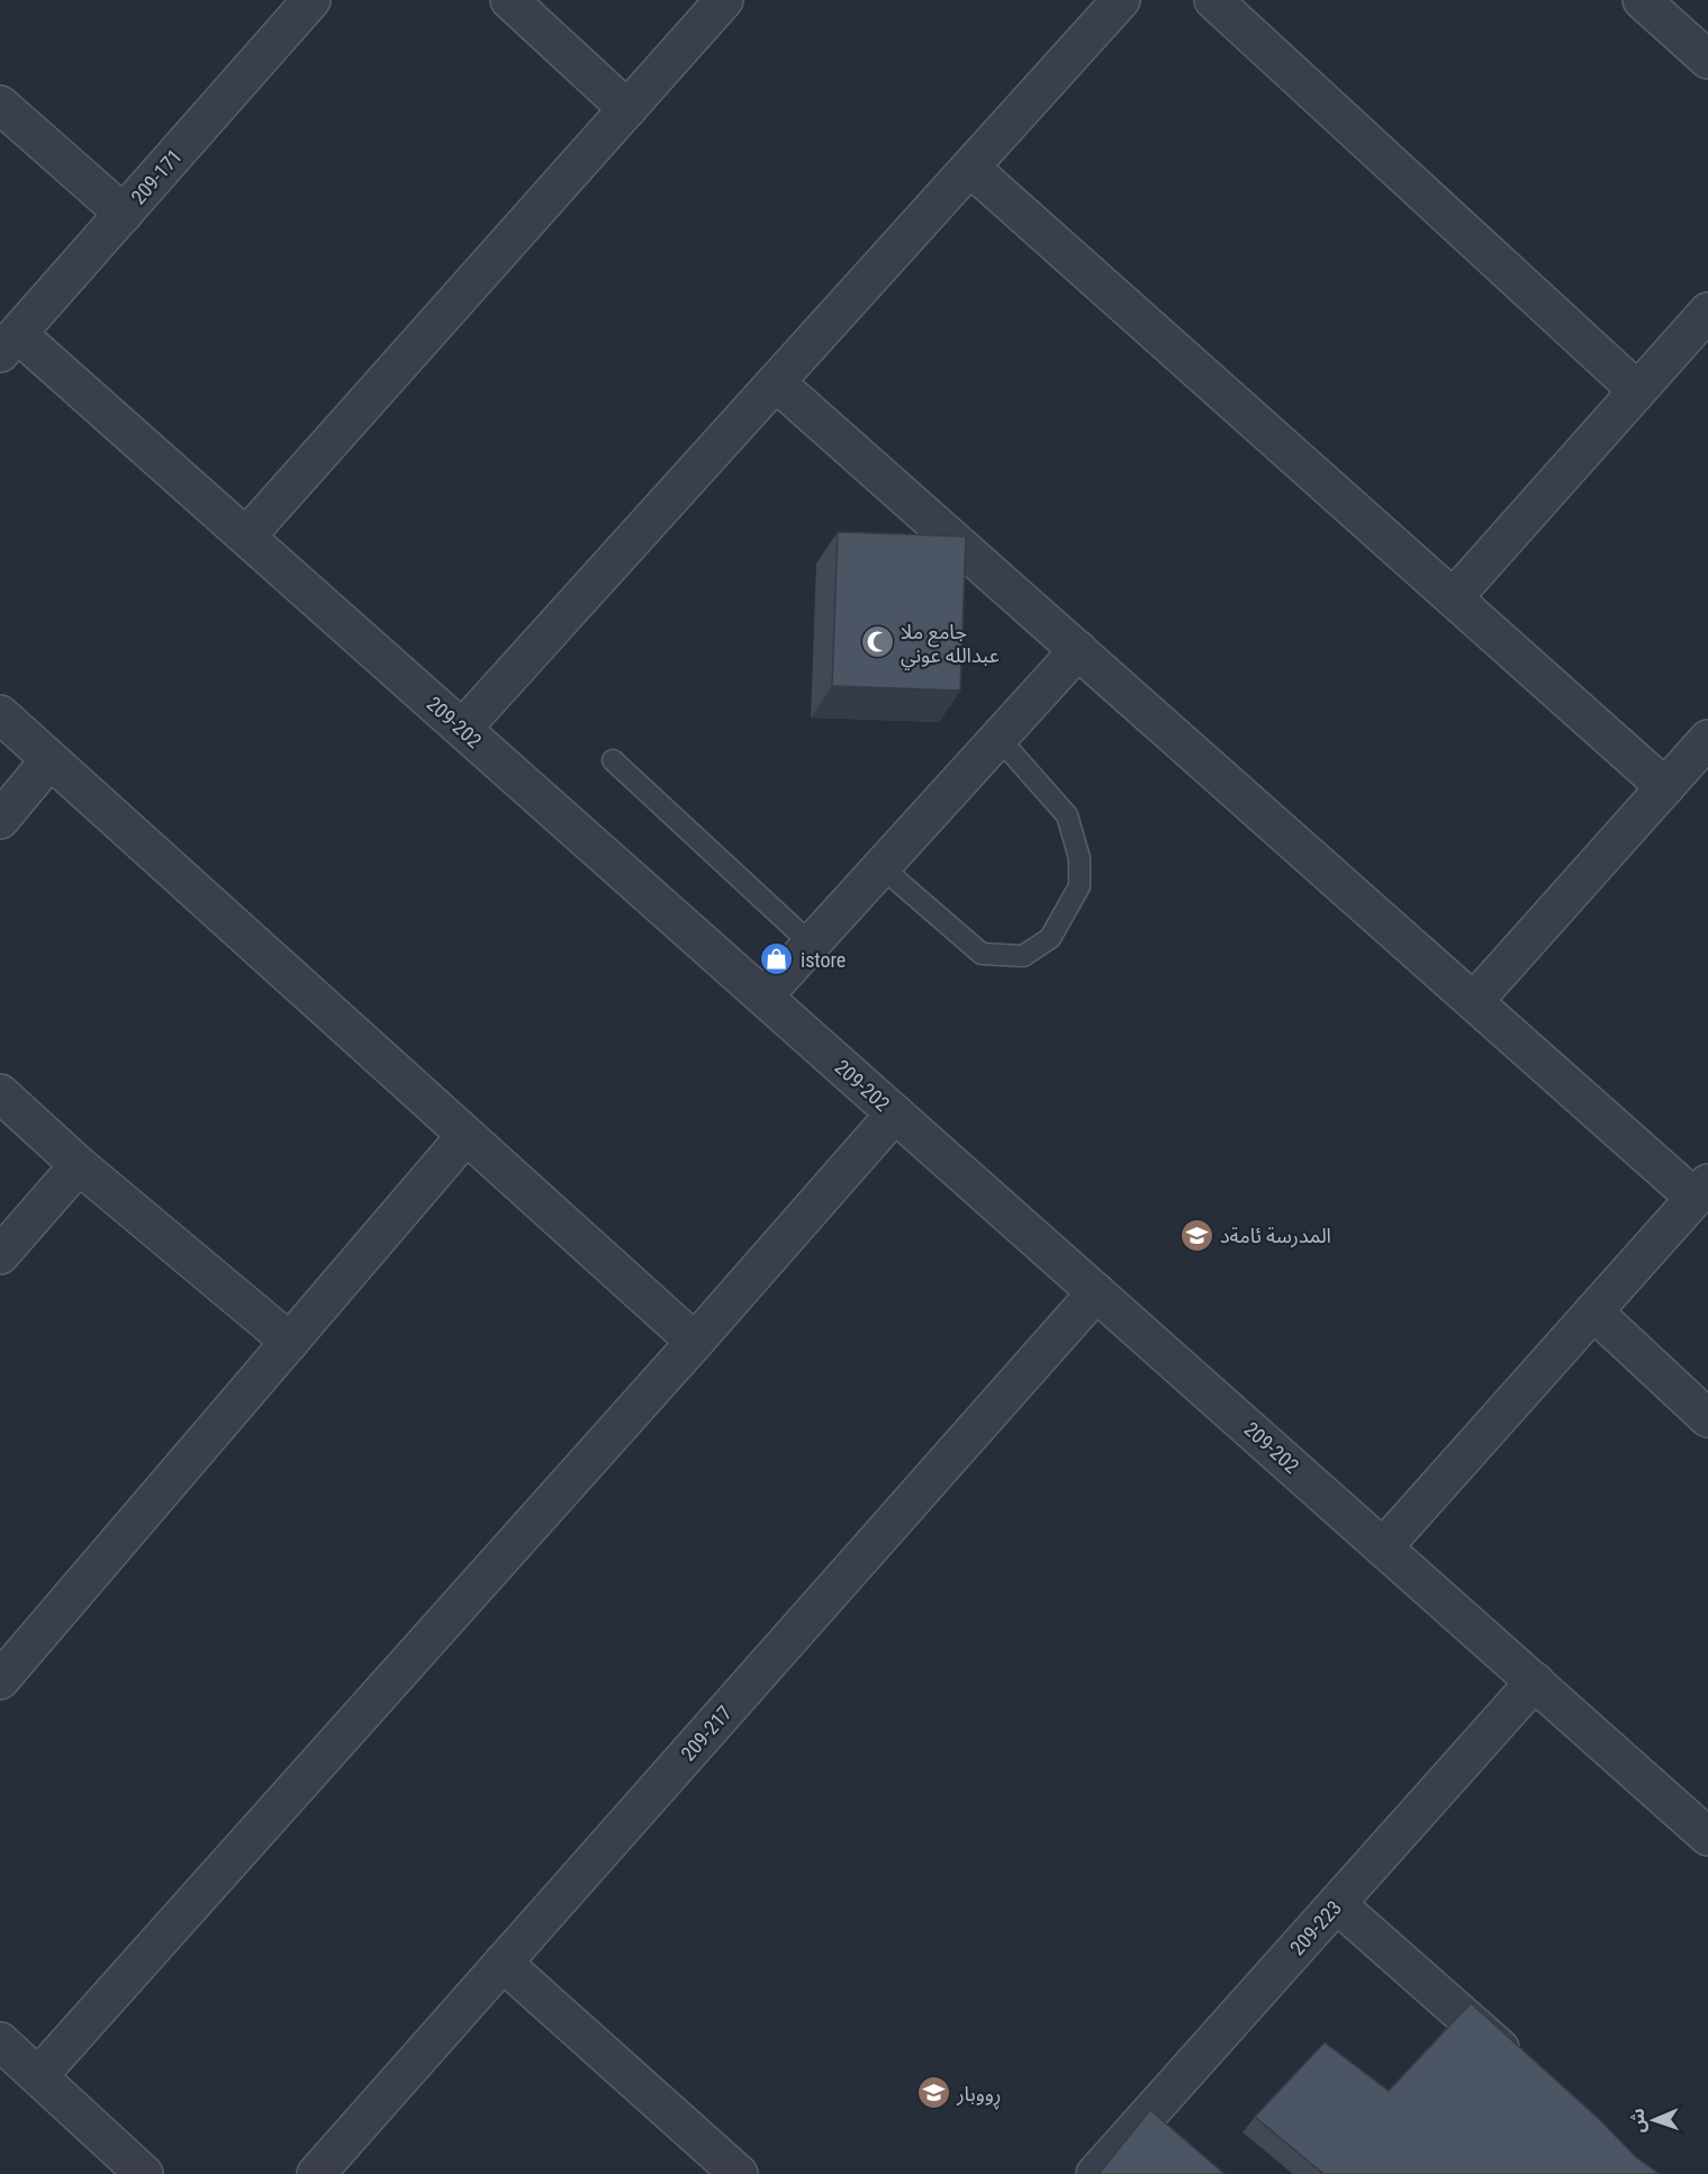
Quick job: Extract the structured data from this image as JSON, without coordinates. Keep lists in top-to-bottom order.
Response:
{
  "streets": {
    "street": [
      "209-171",
      "209-202",
      "209-217",
      "209-223"
    ]
  },
  "crossings": [
    ["209-171", "209-202"],
    ["209-202", "209-217"],
    ["209-202", "209-223"]
  ],
  "places": {
    "mosque": ["جامع ملا عبدالله عوني"],
    "shop": ["istore"],
    "school or university": ["المدرسة ئامةد", "ڕووبار"]
  },
  "north": "left"
}
